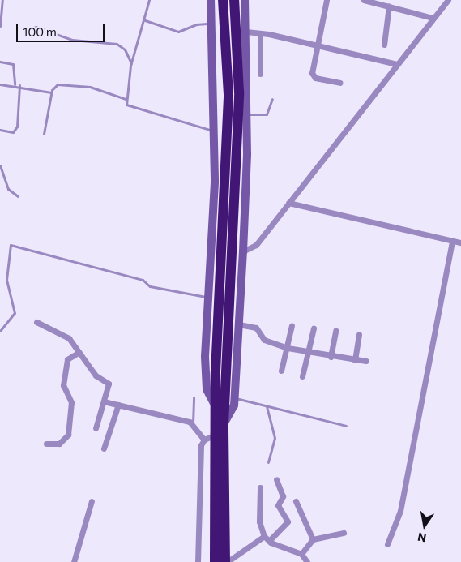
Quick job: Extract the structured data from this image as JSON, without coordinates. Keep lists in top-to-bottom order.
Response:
{
  "scale_bar": "100 m",
  "north": "bottom"
}
